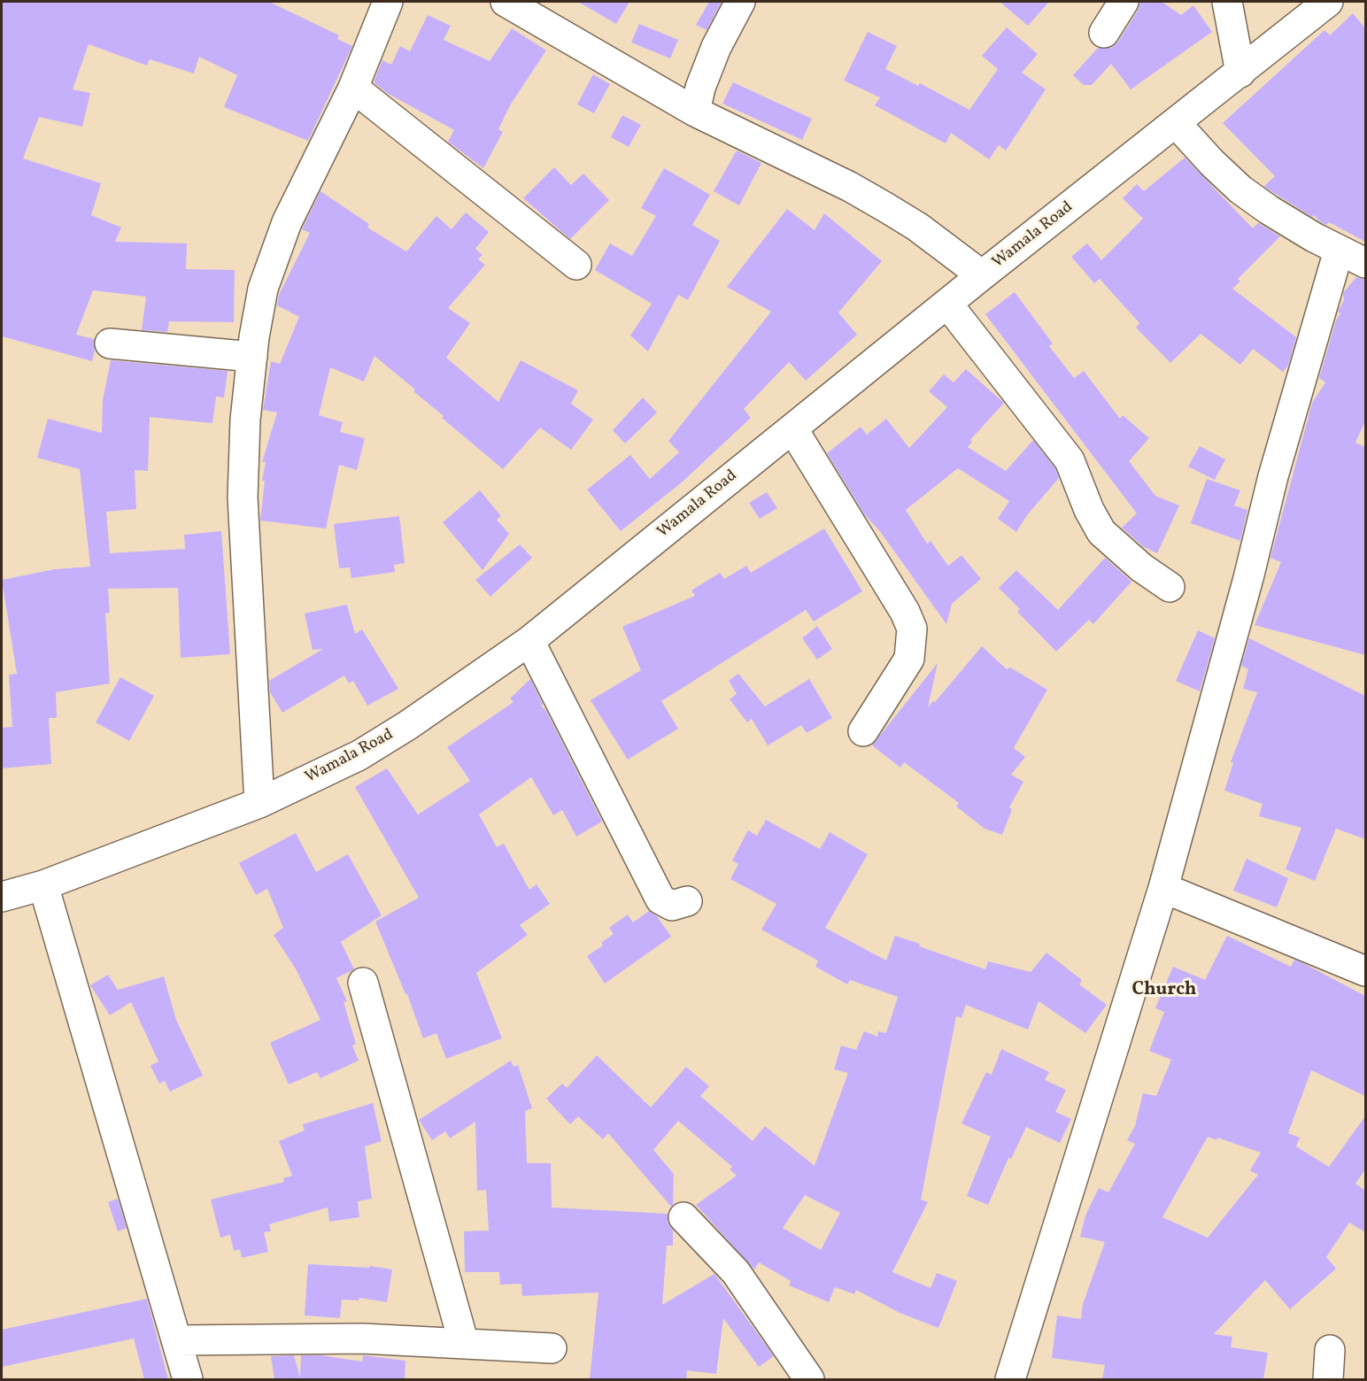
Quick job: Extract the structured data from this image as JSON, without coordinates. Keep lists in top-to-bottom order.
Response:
{
  "streets": {
    "street": ["Wamala Road"]
  },
  "districts": ["Church"]
}
